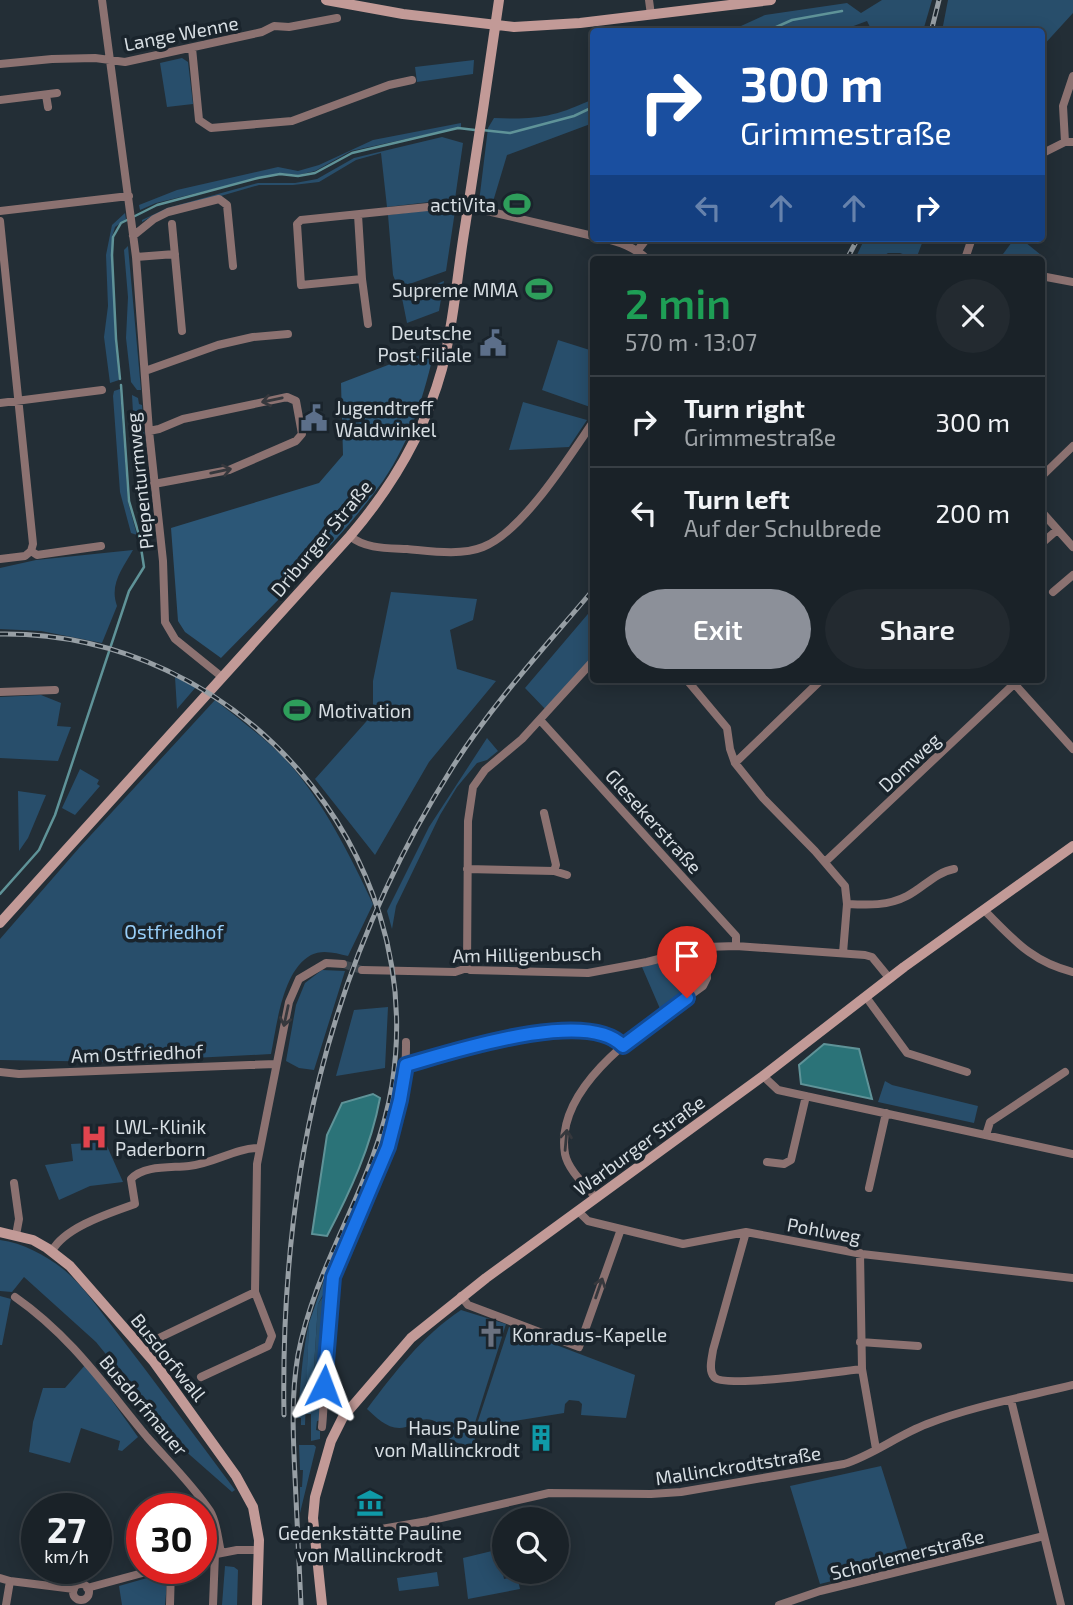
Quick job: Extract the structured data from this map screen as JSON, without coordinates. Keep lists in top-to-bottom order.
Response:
{
  "streets": {
    "main road": ["Driburger Straße", "Warburger Straße", "Busdorfwall"],
    "street": [
      "Lange Wenne",
      "Piepenturmweg",
      "Domweg",
      "Glesekerstraße",
      "Am Hilligenbusch",
      "Am Ostfriedhof",
      "Pohlweg",
      "Busdorfmauer",
      "Mallinckrodtstraße",
      "Schorlemerstraße"
    ]
  },
  "crossings": [
    ["Lange Wenne", "Piepenturmweg"],
    ["Piepenturmweg", "Driburger Straße"],
    ["Glesekerstraße", "Am Hilligenbusch"],
    ["Am Hilligenbusch", "Warburger Straße"],
    ["Warburger Straße", "Pohlweg"],
    ["Warburger Straße", "Mallinckrodtstraße"]
  ],
  "parks": ["Ostfriedhof"],
  "places": {
    "sports": ["actiVita", "Supreme MMA", "Motivation"],
    "public building": ["Deutsche Post Filiale", "Jugendtreff Waldwinkel"],
    "hospital": ["LWL-Klinik Paderborn"],
    "church": ["Konradus-Kapelle"],
    "building": ["Haus Pauline von Mallinckrodt"],
    "museum": ["Gedenkstätte Pauline von Mallinckrodt"]
  },
  "page": {
    "turn": ["300 m", "Grimmestraße"],
    "heading": ["2 min", "570 m · 13:07"],
    "list": [
      {
        "name": "Turn right",
        "note": "Grimmestraße",
        "value": "300 m"
      },
      {
        "name": "Turn left",
        "note": "Auf der Schulbrede",
        "value": "200 m"
      }
    ],
    "buttons": ["Exit", "Share"],
    "speed": "27 km/h",
    "limit": "30"
  }
}
